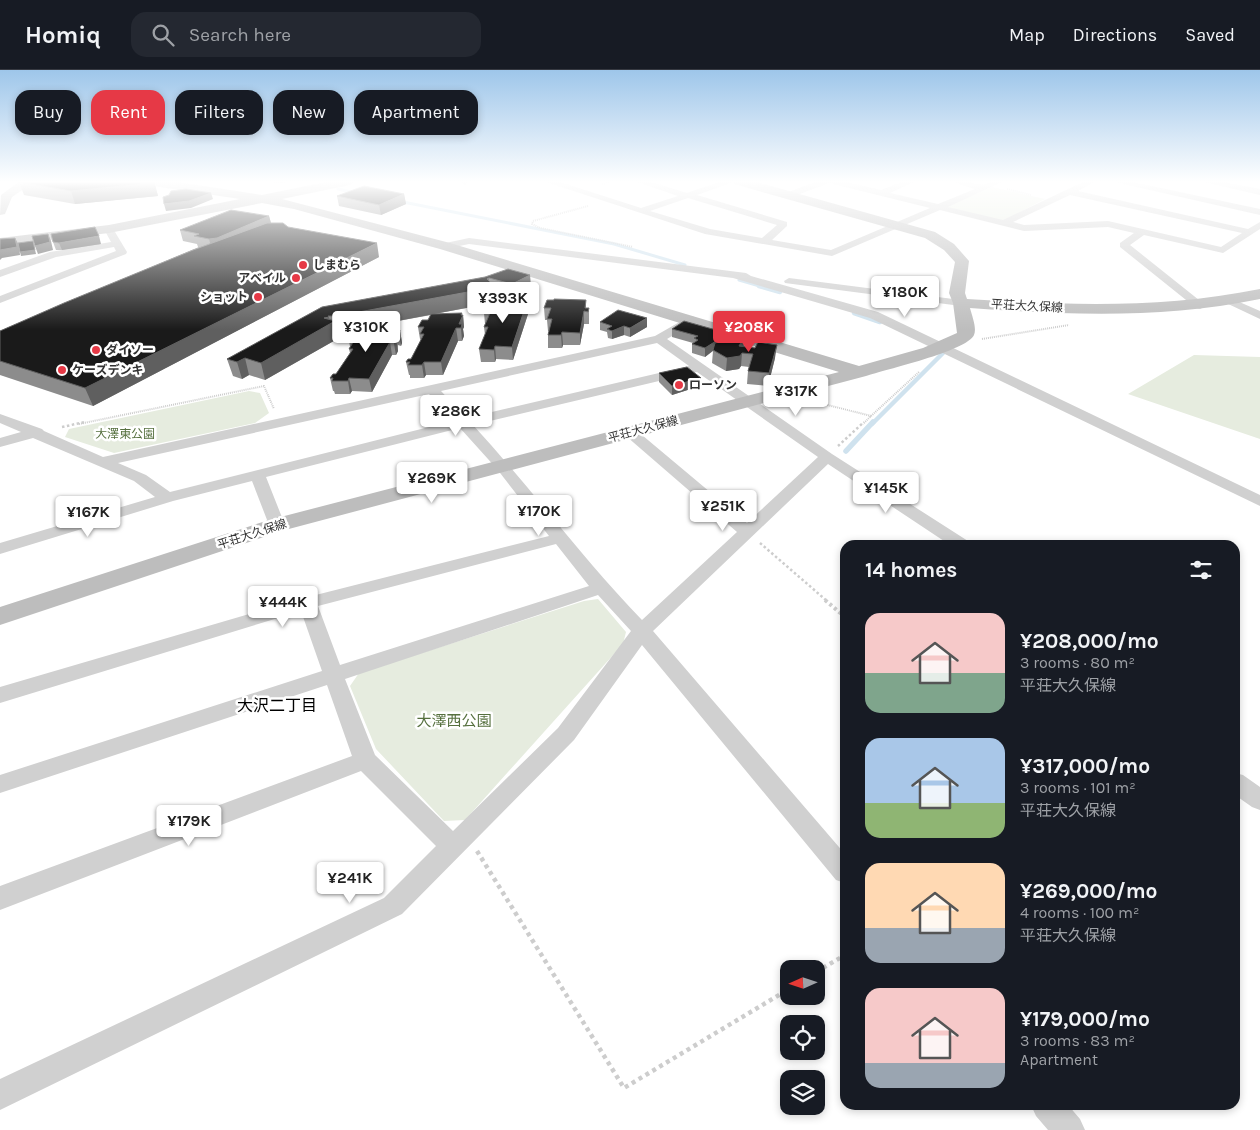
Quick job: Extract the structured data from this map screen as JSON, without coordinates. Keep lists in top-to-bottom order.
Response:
{
  "streets": {
    "street": ["平荘大久保線"]
  },
  "districts": ["大沢二丁目"],
  "parks": ["大澤東公園", "大澤西公園"],
  "places": [
    "しまむら",
    "アベイル",
    "ショット",
    "ダイソー",
    "ケーズデンキ",
    "ローソン"
  ],
  "north": "left",
  "page": {
    "header": "Homiq",
    "search": "Search here",
    "nav": ["Map", "Directions", "Saved"],
    "chip": [
      "Buy",
      "Rent",
      "Filters",
      "New",
      "Apartment"
    ],
    "price": [
      "¥180K",
      "¥393K",
      "¥310K",
      "¥208K",
      "¥317K",
      "¥286K",
      "¥269K",
      "¥145K",
      "¥251K",
      "¥170K",
      "¥167K",
      "¥444K",
      "¥179K",
      "¥241K"
    ],
    "heading": "14 homes",
    "list": [
      {
        "name": "¥208,000/mo",
        "note": "3 rooms · 80 m² · 平荘大久保線"
      },
      {
        "name": "¥317,000/mo",
        "note": "3 rooms · 101 m² · 平荘大久保線"
      },
      {
        "name": "¥269,000/mo",
        "note": "4 rooms · 100 m² · 平荘大久保線"
      },
      {
        "name": "¥179,000/mo",
        "note": "3 rooms · 83 m² · Apartment"
      }
    ]
  }
}
